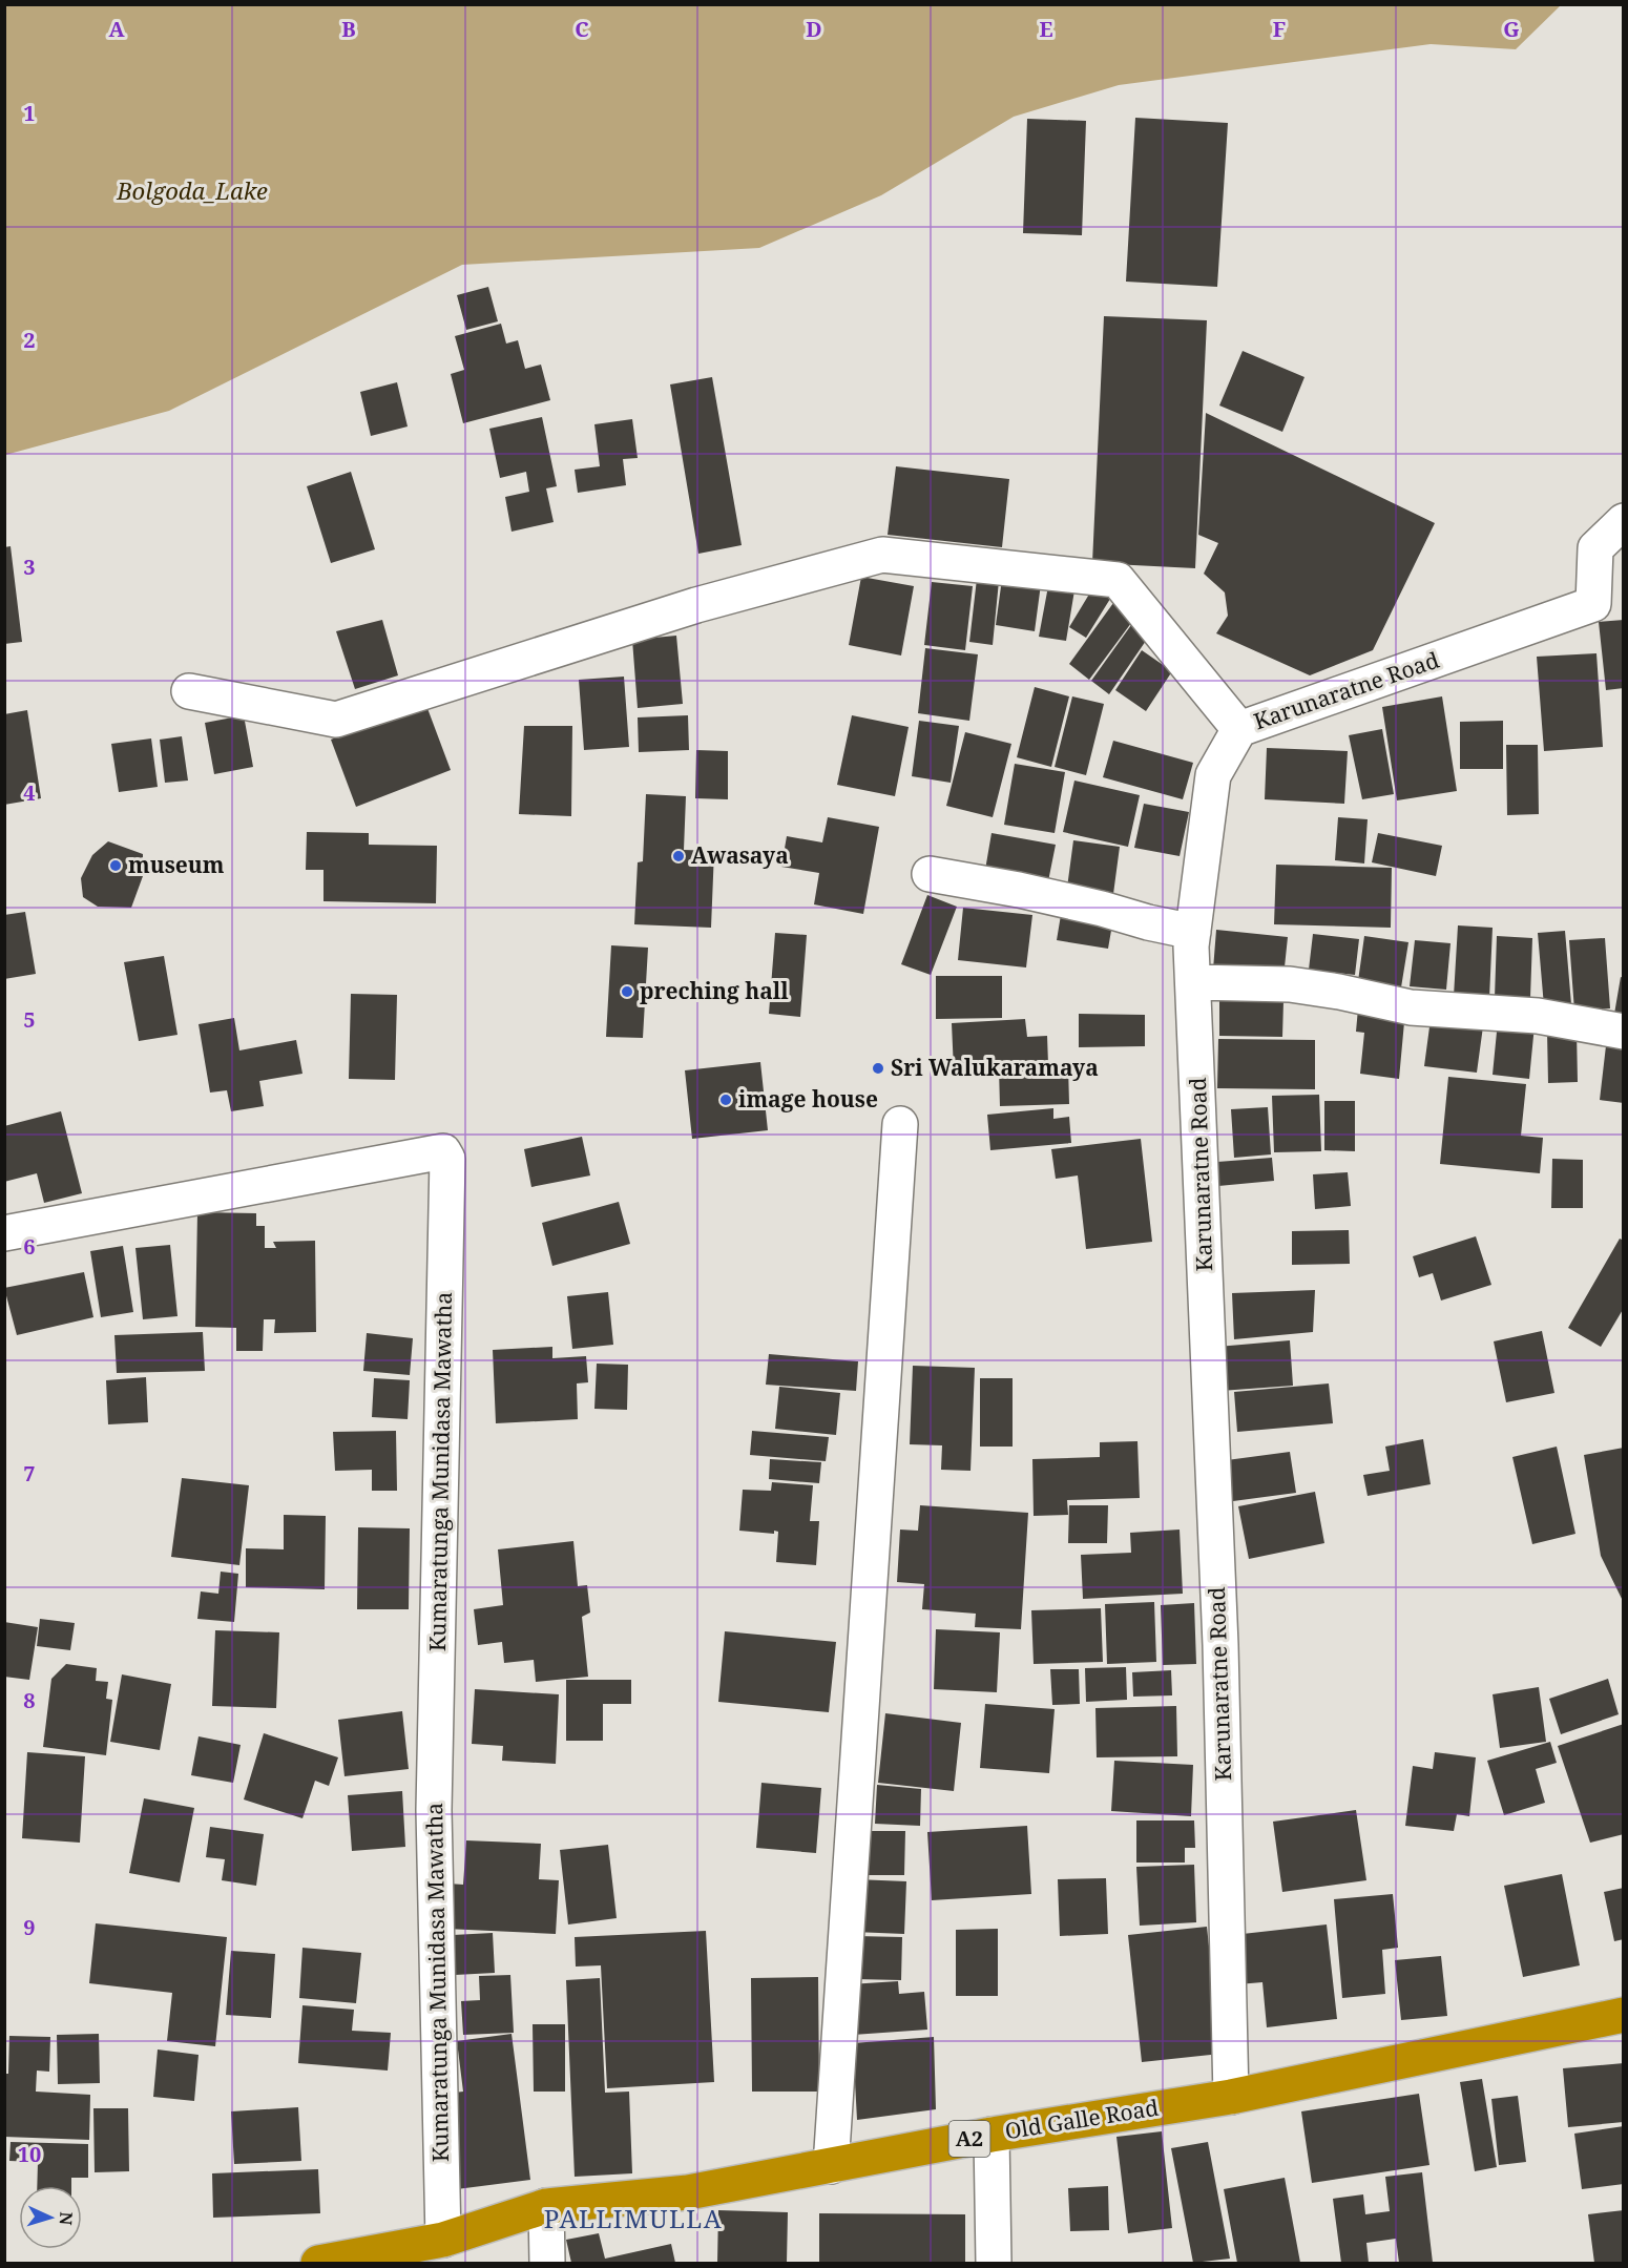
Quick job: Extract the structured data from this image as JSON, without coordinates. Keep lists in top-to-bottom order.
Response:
{
  "streets": {
    "highway": ["Old Galle Road", "A2"],
    "street": ["Karunaratne Road", "Kumaratunga Munidasa Mawatha"]
  },
  "crossings": [
    ["Karunaratne Road", "Old Galle Road"],
    ["Kumaratunga Munidasa Mawatha", "Old Galle Road"]
  ],
  "districts": ["PALLIMULLA"],
  "water": ["Bolgoda_Lake"],
  "places": [
    "Awasaya",
    "museum",
    "preching hall",
    "Sri Walukaramaya",
    "image house"
  ],
  "north": "right",
  "grid": {
    "columns": [
      "A",
      "B",
      "C",
      "D",
      "E",
      "F",
      "G"
    ],
    "rows": [
      "1",
      "2",
      "3",
      "4",
      "5",
      "6",
      "7",
      "8",
      "9",
      "10"
    ]
  }
}
